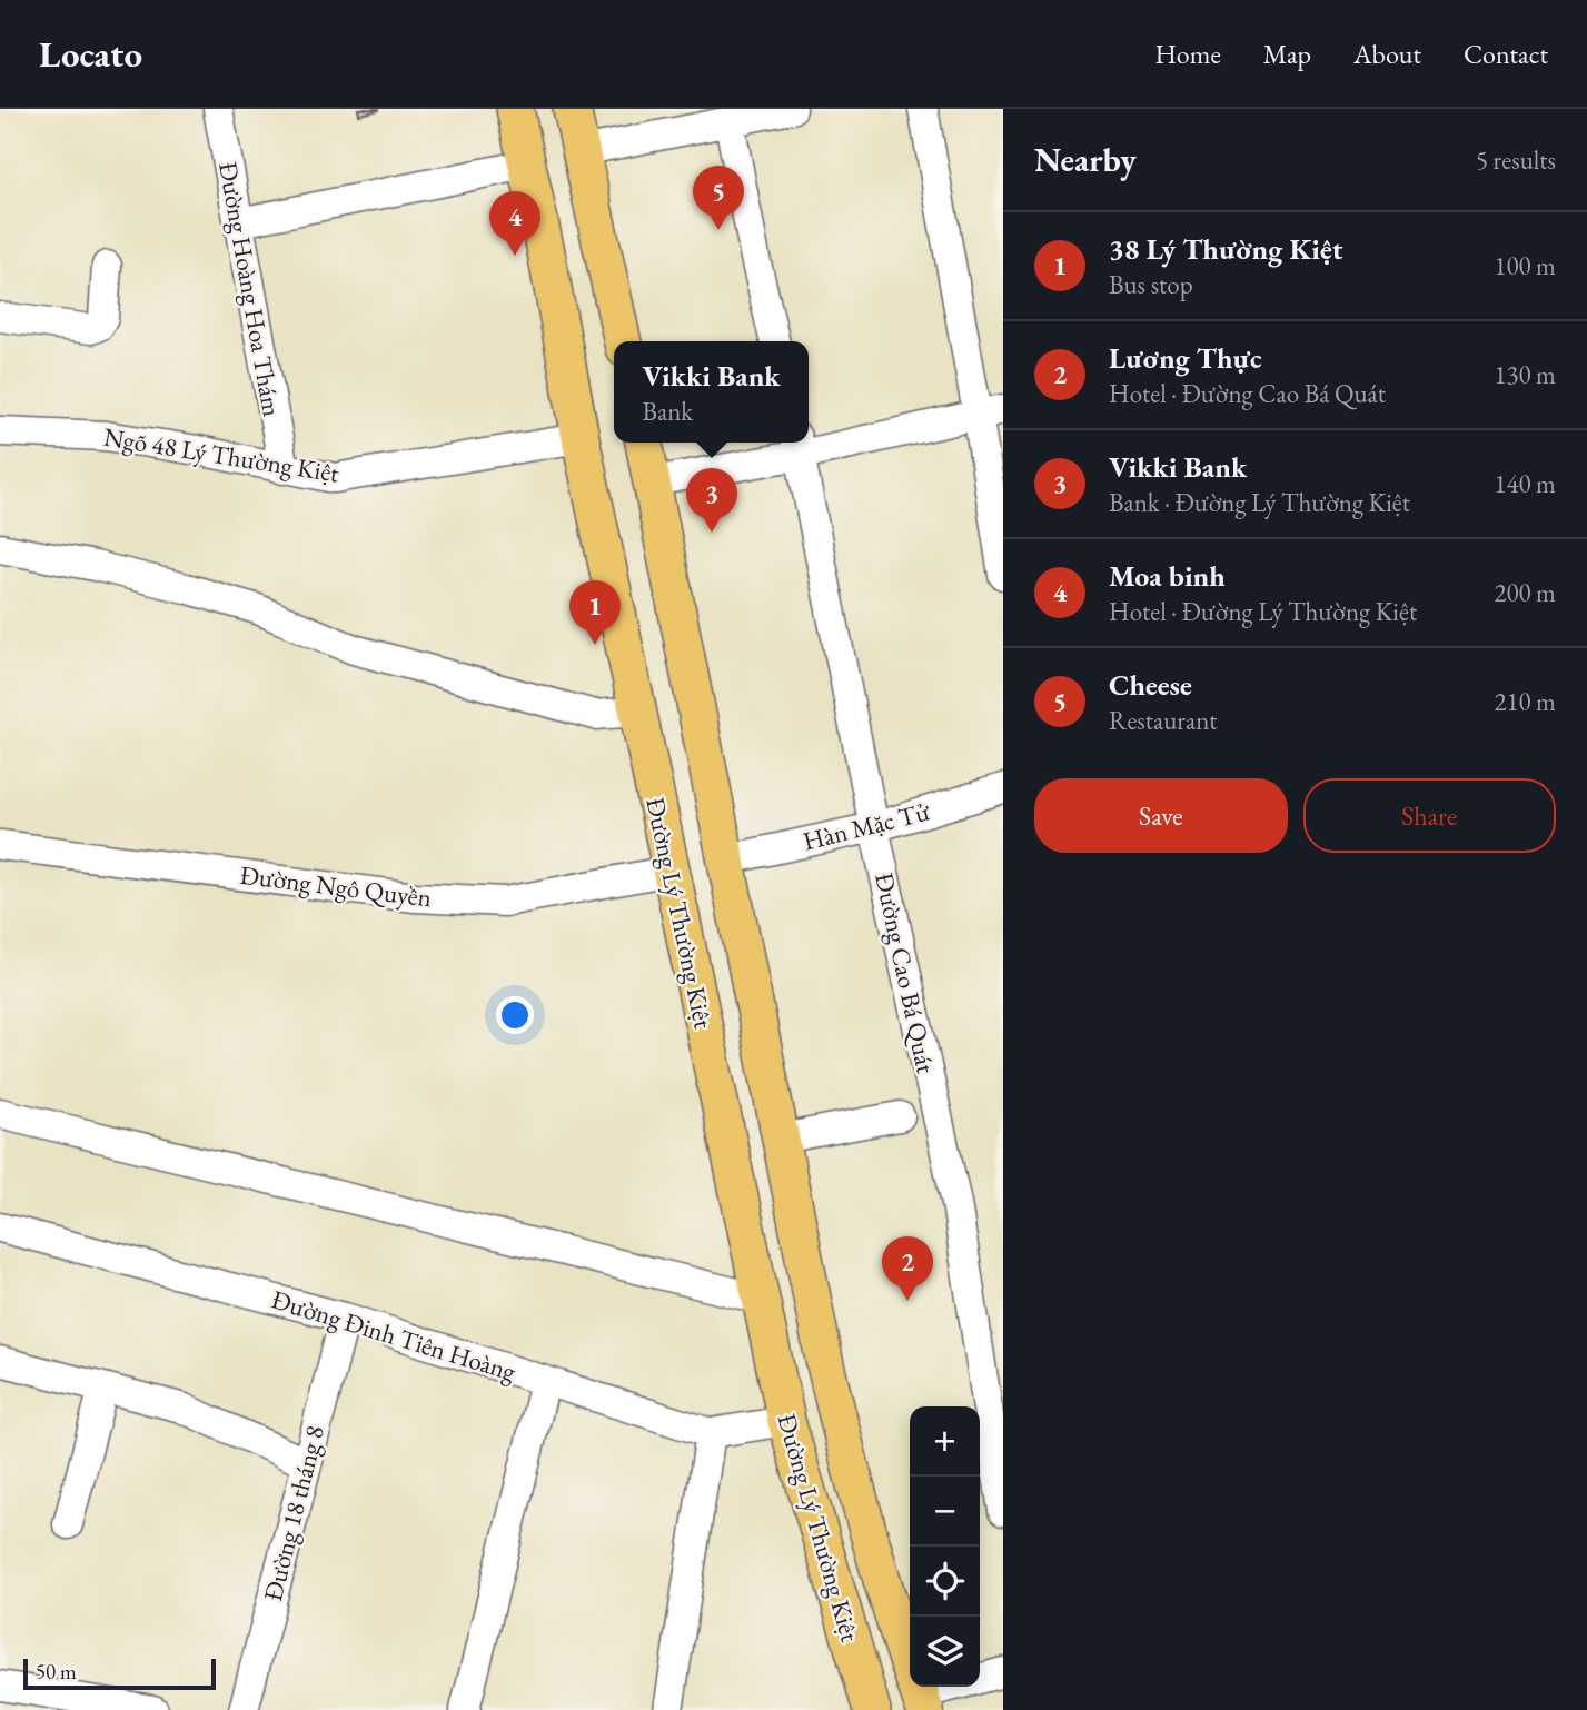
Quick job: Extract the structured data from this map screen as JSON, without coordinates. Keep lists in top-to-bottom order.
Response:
{
  "streets": {
    "main road": ["Đường Lý Thường Kiệt"],
    "street": [
      "Đường Hoàng Hoa Thám",
      "Ngõ 48 Lý Thường Kiệt",
      "Hàn Mặc Tử",
      "Đường Ngô Quyền",
      "Đường Cao Bá Quát",
      "Đường Đinh Tiên Hoàng",
      "Đường 18 tháng 8"
    ]
  },
  "crossings": [
    ["Đường Hoàng Hoa Thám", "Ngõ 48 Lý Thường Kiệt"],
    ["Ngõ 48 Lý Thường Kiệt", "Đường Lý Thường Kiệt"],
    ["Hàn Mặc Tử", "Đường Lý Thường Kiệt"],
    ["Hàn Mặc Tử", "Đường Cao Bá Quát"],
    ["Đường Ngô Quyền", "Đường Lý Thường Kiệt"],
    ["Đường Lý Thường Kiệt", "Đường Đinh Tiên Hoàng"],
    ["Đường Đinh Tiên Hoàng", "Đường 18 tháng 8"]
  ],
  "scale_bar": "50 m",
  "page": {
    "header": "Locato",
    "nav": [
      "Home",
      "Map",
      "About",
      "Contact"
    ],
    "heading": ["Nearby", "5 results"],
    "pins": [
      "5",
      "4",
      "3",
      "1",
      "2"
    ],
    "list": [
      {
        "mark": "1",
        "name": "38 Lý Thường Kiệt",
        "note": "Bus stop",
        "value": "100 m"
      },
      {
        "mark": "2",
        "name": "Lương Thực",
        "note": "Hotel · Đường Cao Bá Quát",
        "value": "130 m"
      },
      {
        "mark": "3",
        "name": "Vikki Bank",
        "note": "Bank · Đường Lý Thường Kiệt",
        "value": "140 m"
      },
      {
        "mark": "4",
        "name": "Moa binh",
        "note": "Hotel · Đường Lý Thường Kiệt",
        "value": "200 m"
      },
      {
        "mark": "5",
        "name": "Cheese",
        "note": "Restaurant",
        "value": "210 m"
      }
    ],
    "popup": ["Vikki Bank", "Bank"],
    "buttons": ["Save", "Share"],
    "map_buttons": ["+", "−"],
    "scale": "50 m"
  }
}
